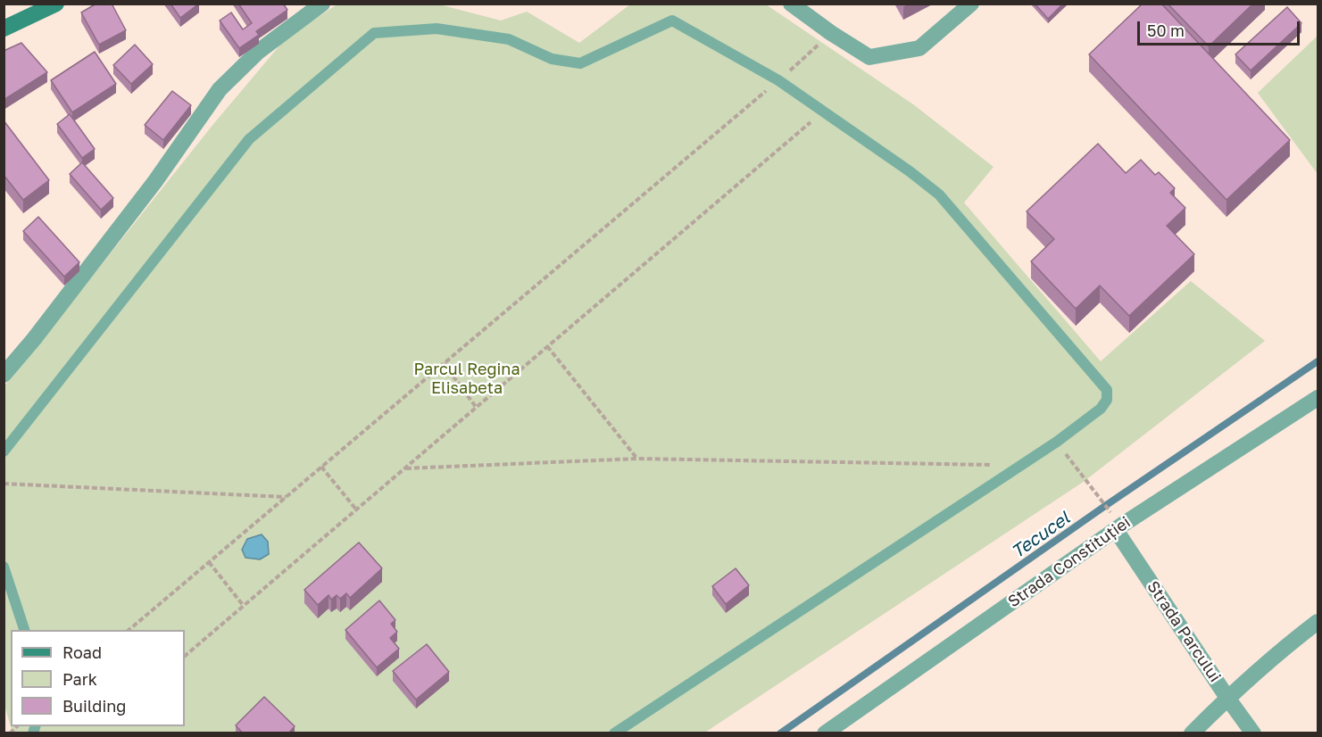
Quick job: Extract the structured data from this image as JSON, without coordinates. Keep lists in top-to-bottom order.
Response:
{
  "streets": {
    "street": ["Strada Constituției", "Strada Parcului"]
  },
  "crossings": [
    ["Strada Constituției", "Strada Parcului"]
  ],
  "water": ["Tecucel"],
  "parks": ["Parcul Regina Elisabeta"],
  "legend": ["Road", "Park", "Building"],
  "scale_bar": "50 m"
}
